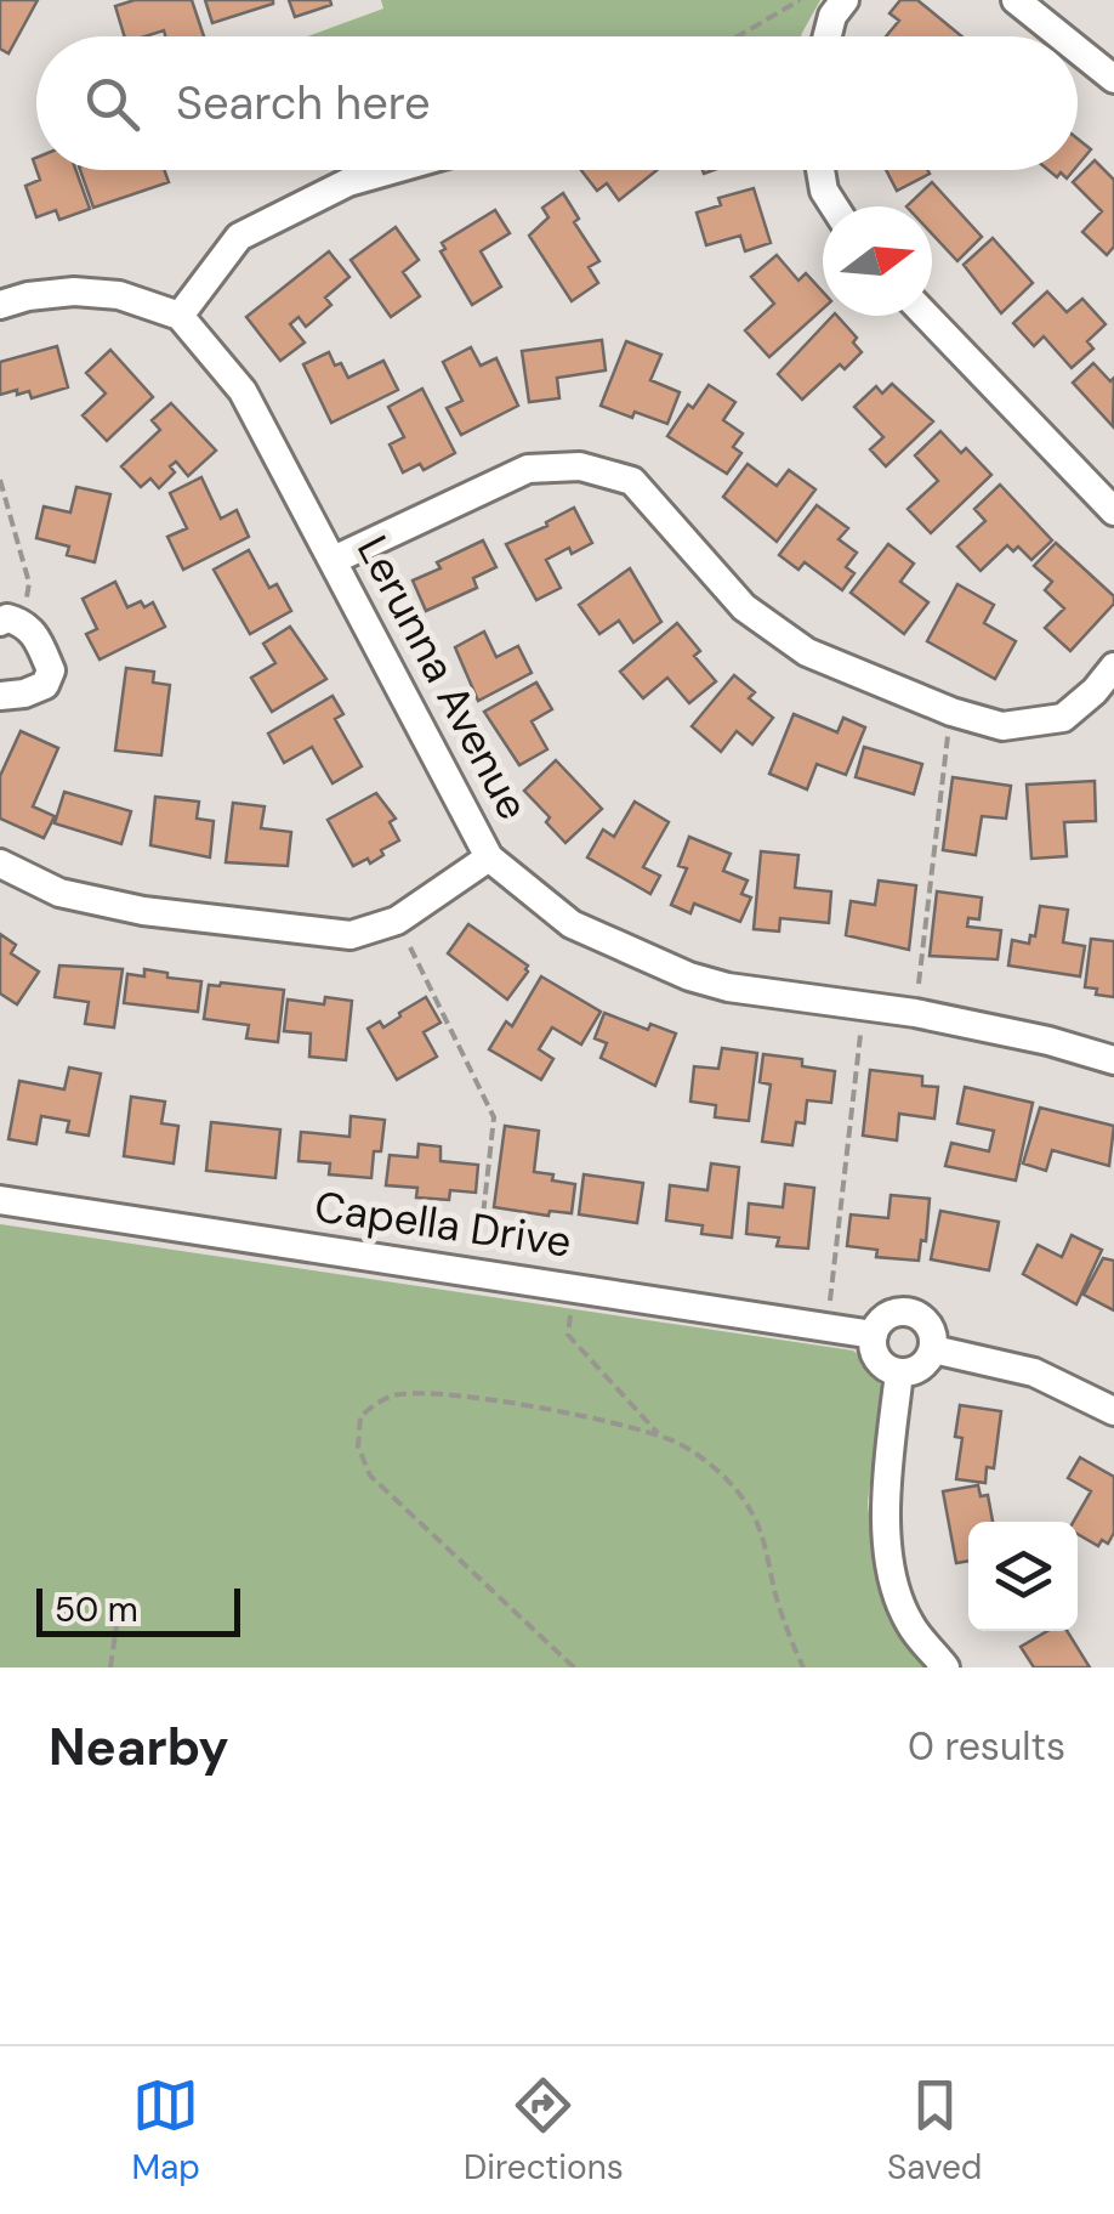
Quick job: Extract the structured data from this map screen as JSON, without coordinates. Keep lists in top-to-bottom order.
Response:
{
  "streets": {
    "street": ["Lerunna Avenue", "Capella Drive"]
  },
  "scale_bar": "50 m",
  "north": "right",
  "page": {
    "search": "Search here",
    "scale": "50 m",
    "heading": ["Nearby", "0 results"],
    "nav": ["Map", "Directions", "Saved"]
  }
}
